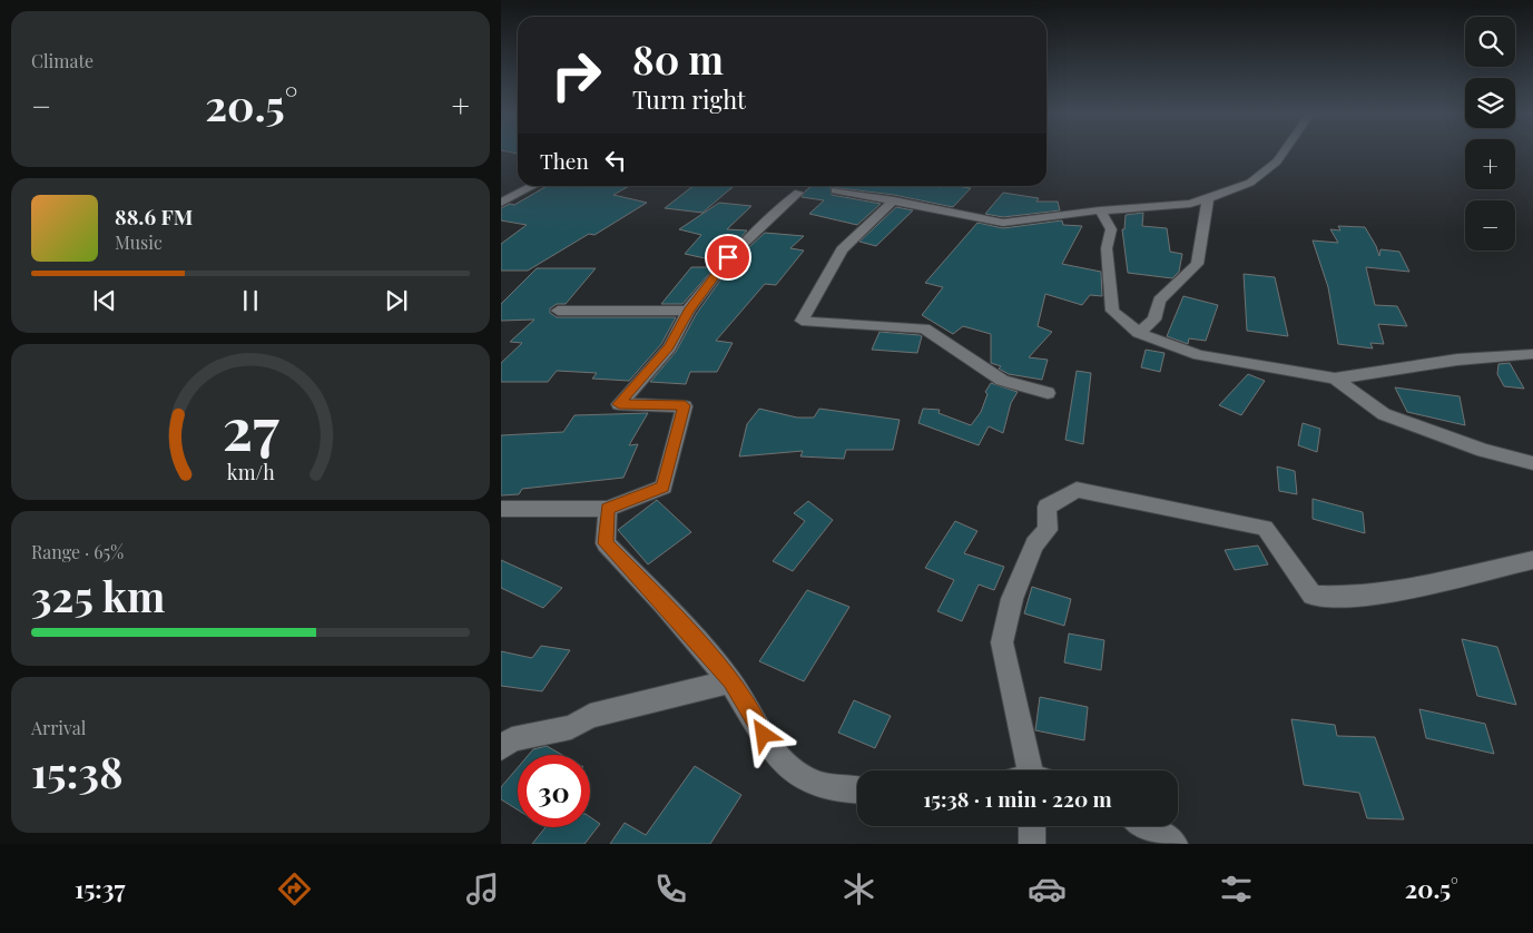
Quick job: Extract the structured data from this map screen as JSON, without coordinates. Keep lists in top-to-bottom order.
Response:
{
  "page": {
    "tile": [
      "Climate",
      ["Range · 65%", "325 km"],
      ["Arrival", "15:38"]
    ],
    "map_buttons": ["+", "−"],
    "turn": ["80 m", "Turn right"],
    "heat": ["−", "20.5°", "+"],
    "then": "Then",
    "song": ["88.6 FM", "Music"],
    "limit": "30",
    "trip": "15:38 · 1 min · 220 m",
    "tabs": ["15:37", "20.5°"],
    "gauge": ["27", "km/h"]
  }
}
